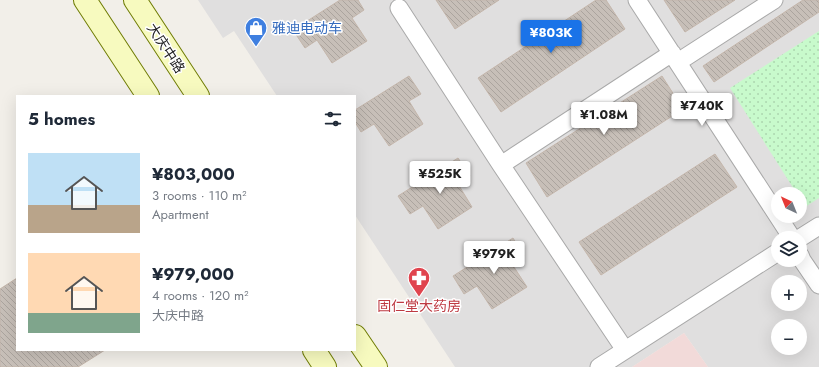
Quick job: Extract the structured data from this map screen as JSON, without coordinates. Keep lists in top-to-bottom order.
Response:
{
  "streets": {
    "main road": ["大庆中路"]
  },
  "places": {
    "shop": ["雅迪电动车"],
    "pharmacy": ["固仁堂大药房"]
  },
  "north": "top left",
  "page": {
    "price": [
      "¥803K",
      "¥740K",
      "¥1.08M",
      "¥525K",
      "¥979K"
    ],
    "heading": "5 homes",
    "list": [
      {
        "name": "¥803,000",
        "note": "3 rooms · 110 m² · Apartment"
      },
      {
        "name": "¥979,000",
        "note": "4 rooms · 120 m² · 大庆中路"
      }
    ],
    "map_buttons": ["+", "−"]
  }
}
